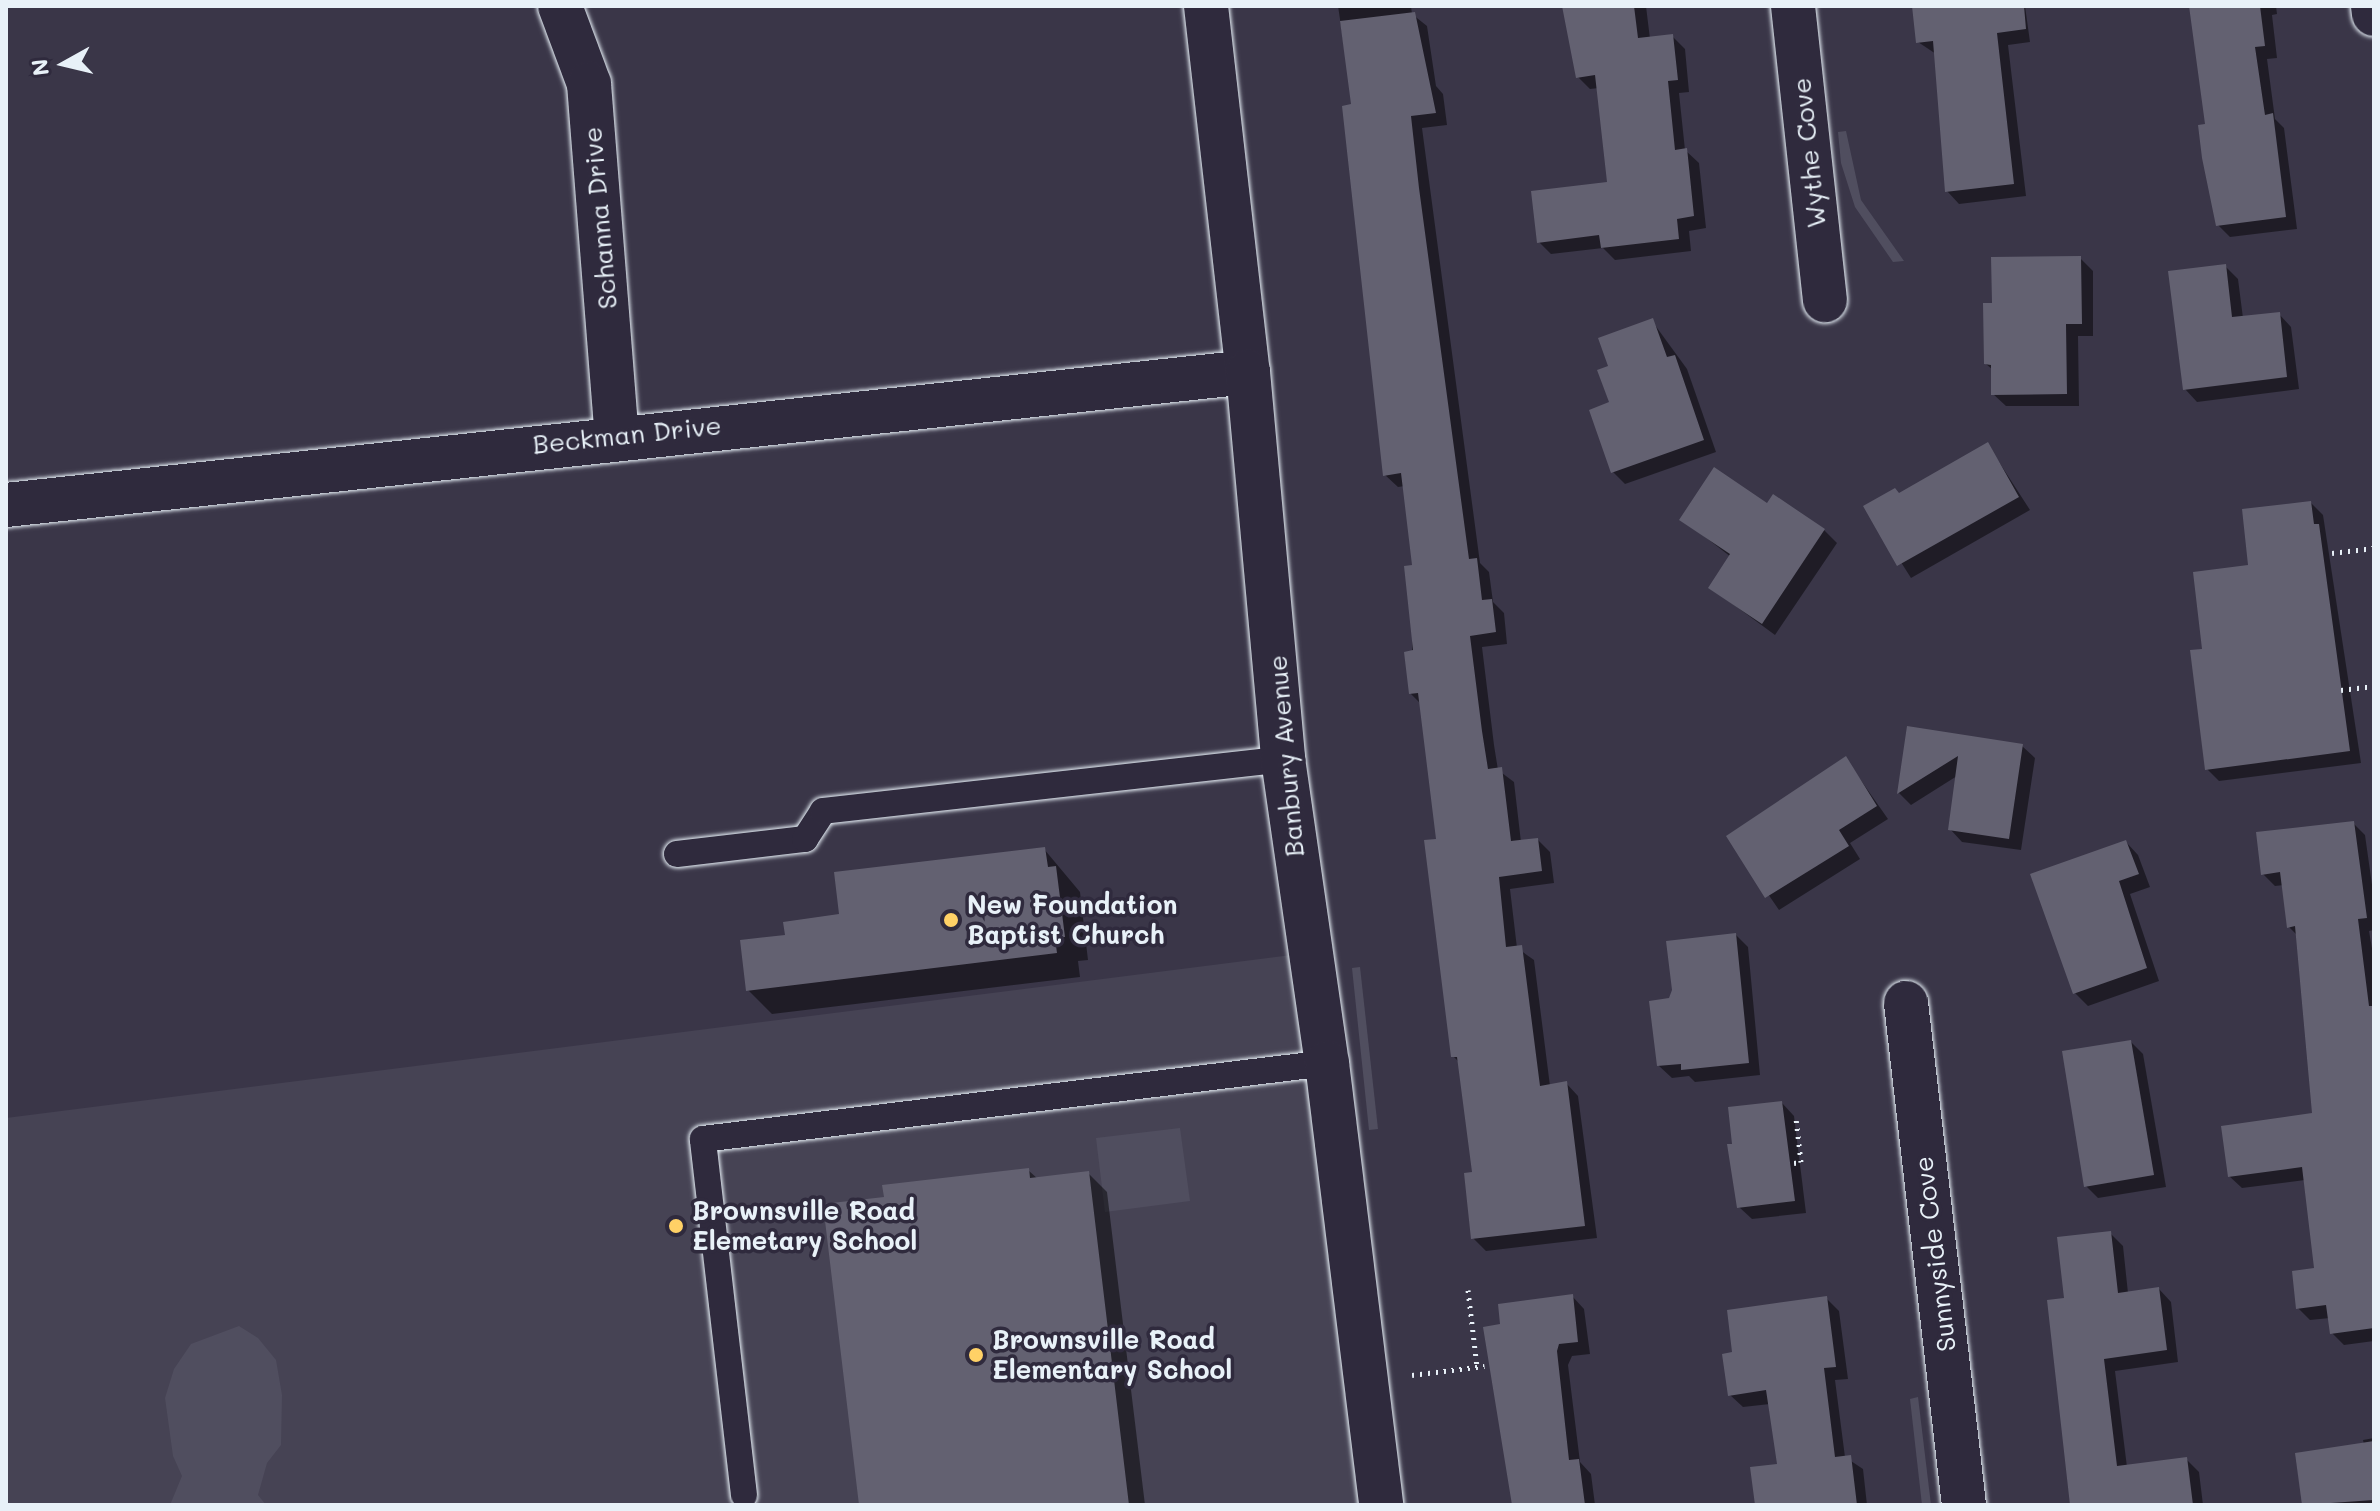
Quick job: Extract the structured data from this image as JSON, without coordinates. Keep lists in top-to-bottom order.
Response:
{
  "streets": {
    "street": [
      "Wythe Cove",
      "Schanna Drive",
      "Beckman Drive",
      "Banbury Avenue",
      "Sunnyside Cove"
    ]
  },
  "crossings": [
    ["Schanna Drive", "Beckman Drive"],
    ["Beckman Drive", "Banbury Avenue"]
  ],
  "places": ["New Foundation Baptist Church", "Brownsville Road Elemetary School", "Brownsville Road Elementary School"],
  "north": "left"
}
